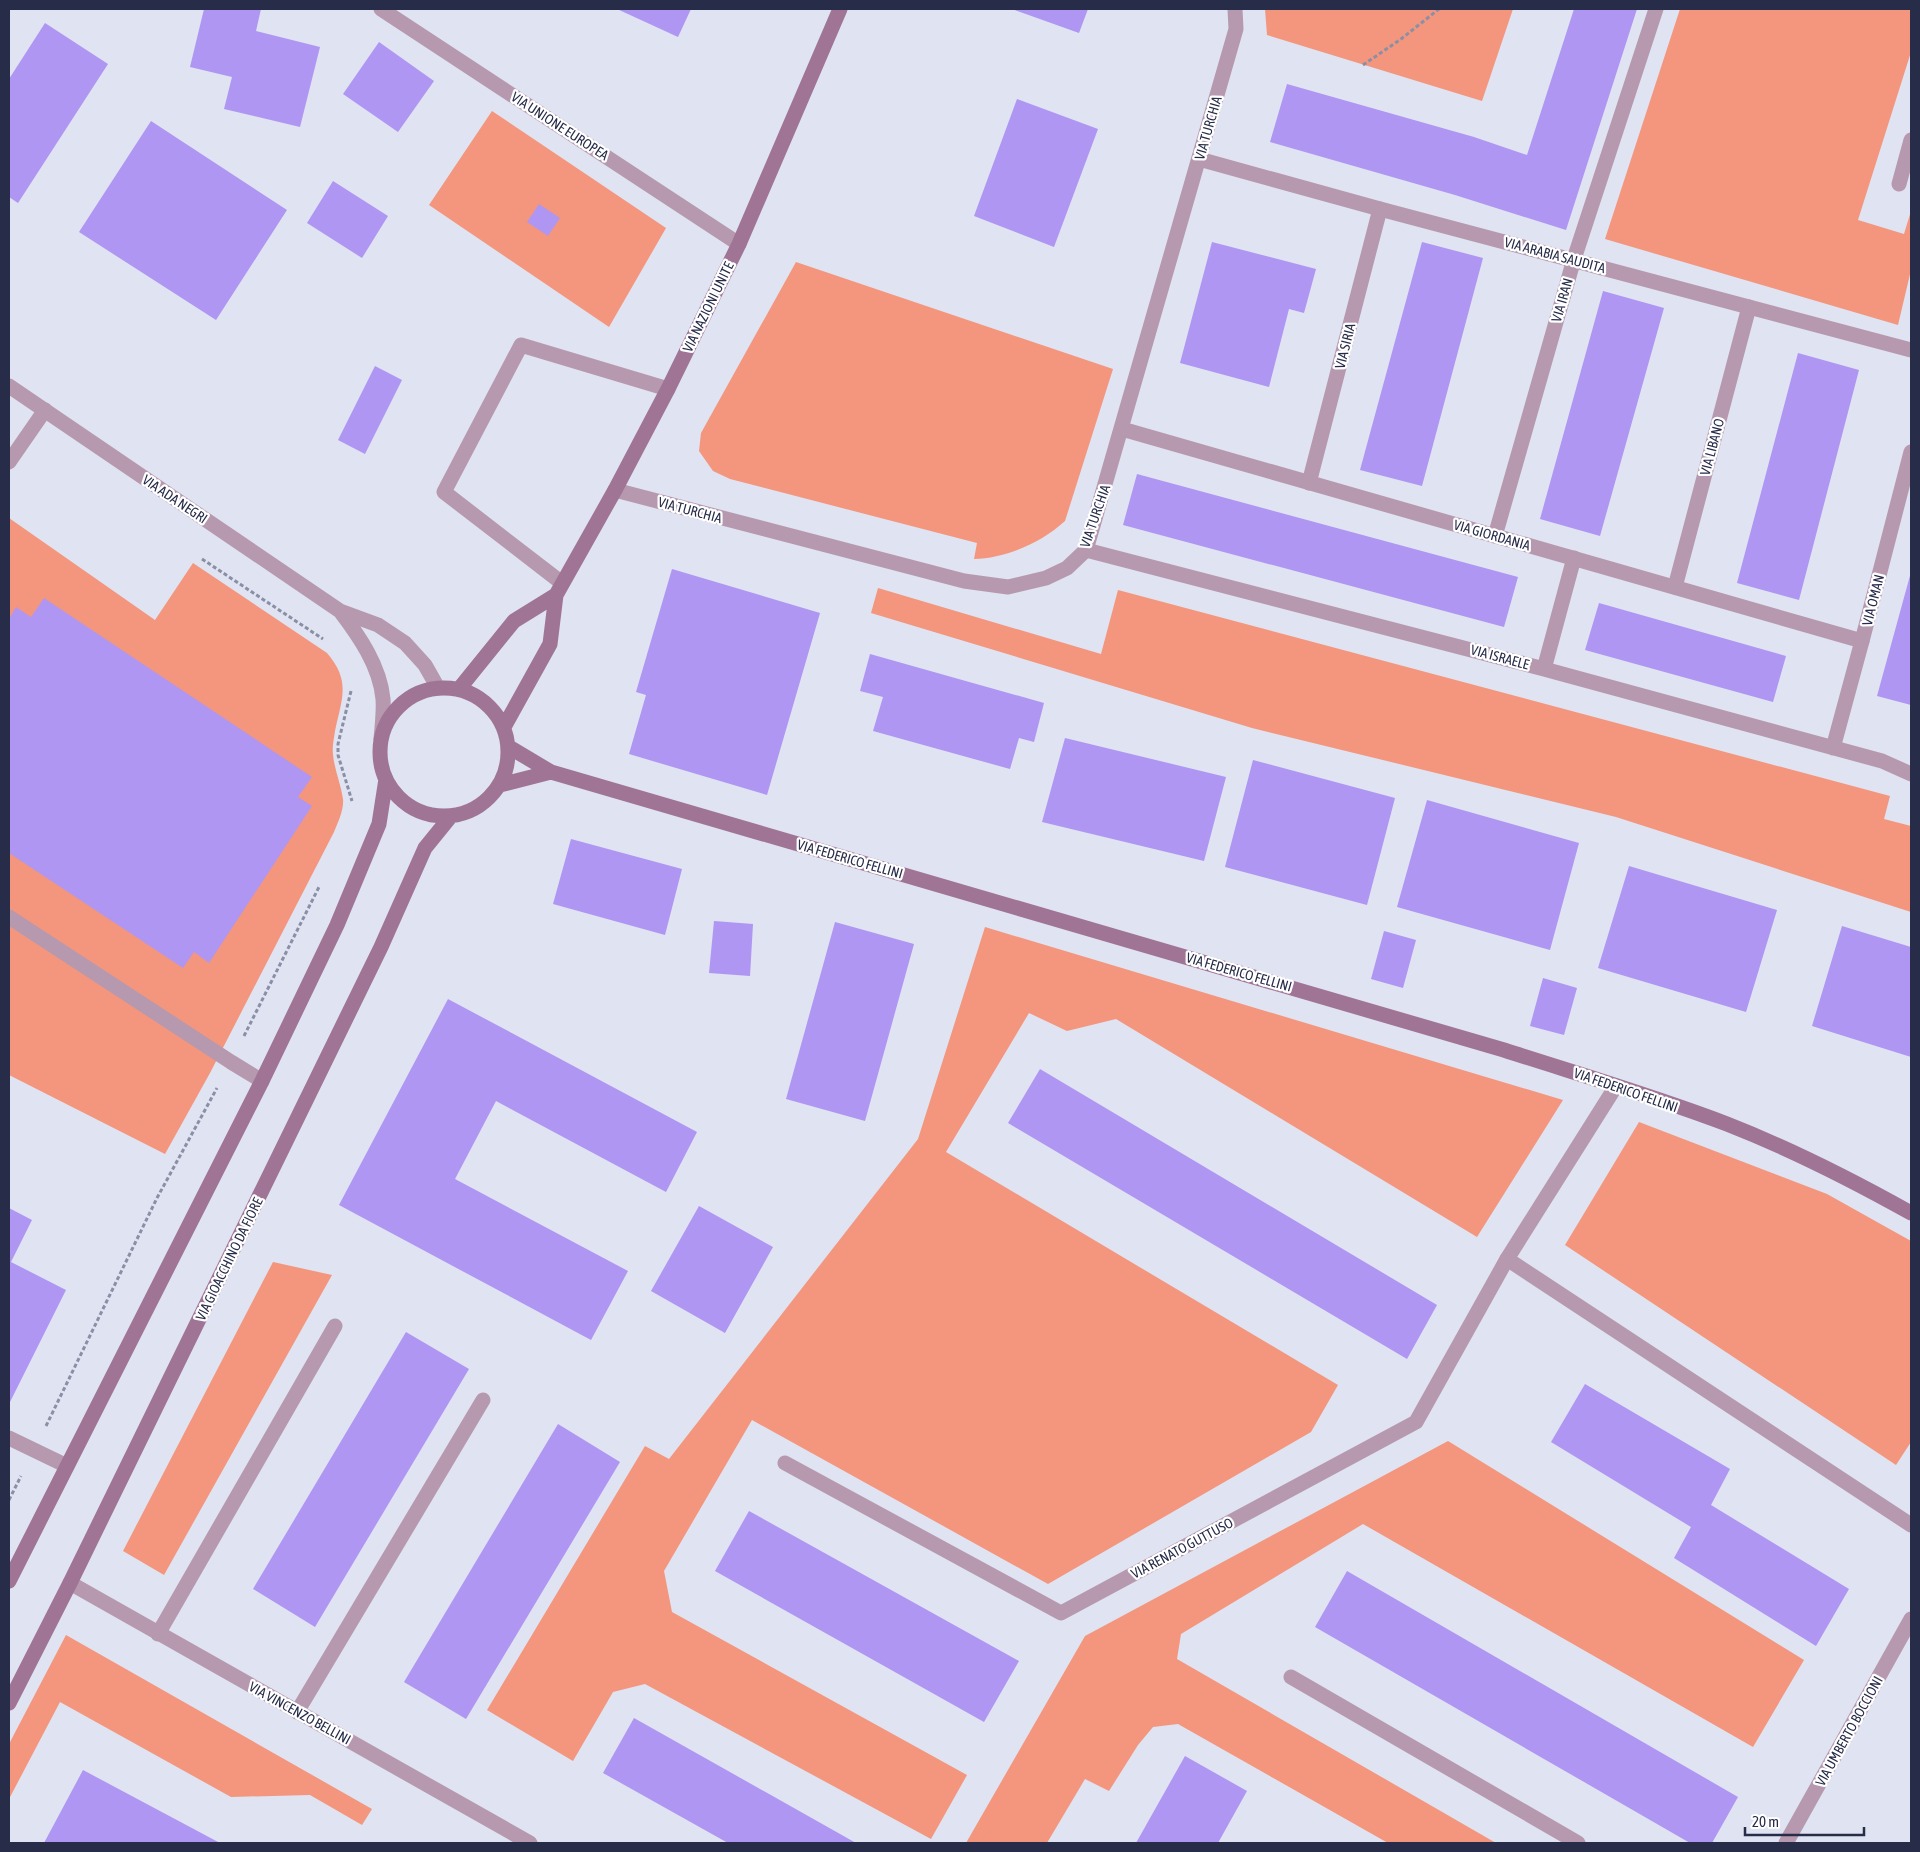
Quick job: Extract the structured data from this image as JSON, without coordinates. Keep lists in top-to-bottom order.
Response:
{
  "streets": {
    "street": [
      "VIA UNIONE EUROPEA",
      "VIA TURCHIA",
      "VIA ARABIA SAUDITA",
      "VIA IRAN",
      "VIA NAZIONI UNITE",
      "VIA SIRIA",
      "VIA LIBANO",
      "VIA ADA NEGRI",
      "VIA GIORDANIA",
      "VIA OMAN",
      "VIA ISRAELE",
      "VIA FEDERICO FELLINI",
      "VIA GIOACCHINO DA FIORE",
      "VIA RENATO GUTTUSO",
      "VIA VINCENZO BELLINI",
      "VIA UMBERTO BOCCIONI"
    ]
  },
  "crossings": [
    ["VIA UNIONE EUROPEA", "VIA NAZIONI UNITE"],
    ["VIA TURCHIA", "VIA ARABIA SAUDITA"],
    ["VIA TURCHIA", "VIA NAZIONI UNITE"],
    ["VIA TURCHIA", "VIA GIORDANIA"],
    ["VIA TURCHIA", "VIA ISRAELE"],
    ["VIA ARABIA SAUDITA", "VIA IRAN"],
    ["VIA ARABIA SAUDITA", "VIA SIRIA"],
    ["VIA ARABIA SAUDITA", "VIA LIBANO"],
    ["VIA IRAN", "VIA GIORDANIA"],
    ["VIA NAZIONI UNITE", "VIA ADA NEGRI"],
    ["VIA NAZIONI UNITE", "VIA FEDERICO FELLINI"],
    ["VIA NAZIONI UNITE", "VIA GIOACCHINO DA FIORE"],
    ["VIA SIRIA", "VIA GIORDANIA"],
    ["VIA LIBANO", "VIA GIORDANIA"],
    ["VIA ADA NEGRI", "VIA FEDERICO FELLINI"],
    ["VIA ADA NEGRI", "VIA GIOACCHINO DA FIORE"],
    ["VIA GIORDANIA", "VIA OMAN"],
    ["VIA OMAN", "VIA ISRAELE"],
    ["VIA FEDERICO FELLINI", "VIA GIOACCHINO DA FIORE"],
    ["VIA GIOACCHINO DA FIORE", "VIA VINCENZO BELLINI"]
  ],
  "scale_bar": "20 m"
}
